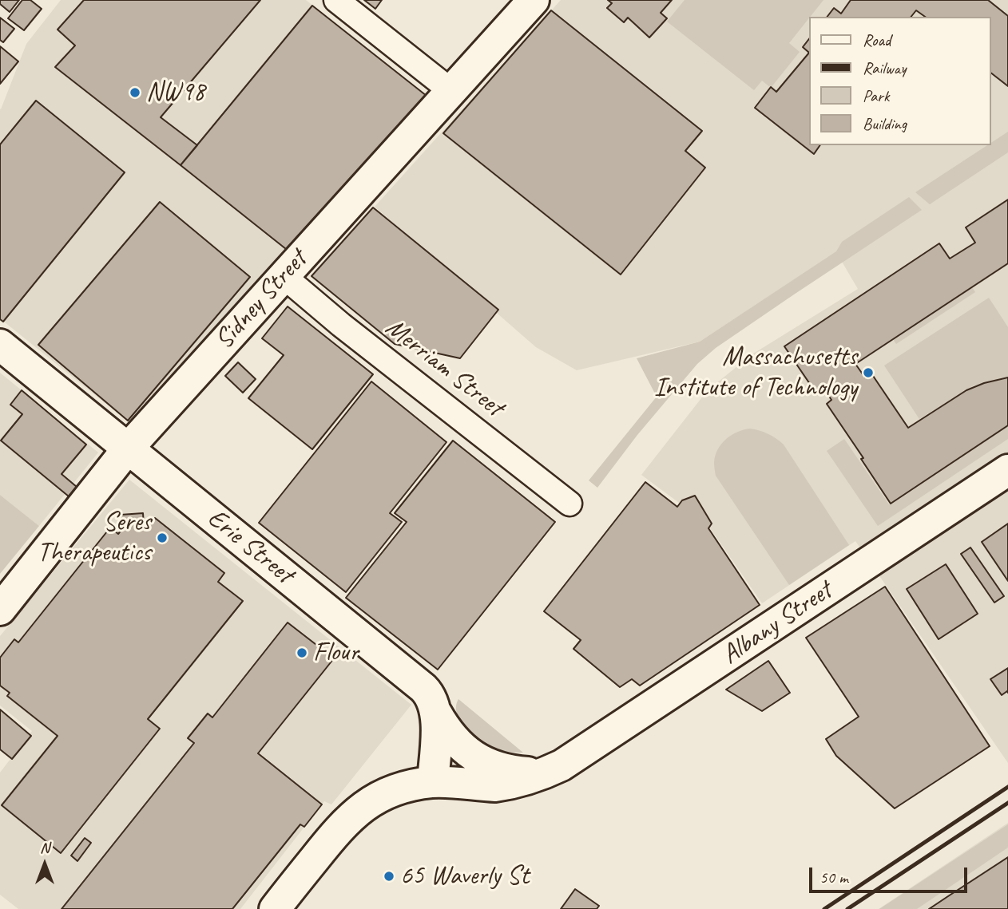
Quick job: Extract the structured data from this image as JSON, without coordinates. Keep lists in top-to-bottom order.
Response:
{
  "streets": {
    "main road": ["Sidney Street", "Erie Street", "Albany Street"],
    "street": ["Merriam Street"]
  },
  "crossings": [
    ["Sidney Street", "Merriam Street"],
    ["Sidney Street", "Erie Street"],
    ["Erie Street", "Albany Street"]
  ],
  "places": [
    "NW98",
    "Massachusetts Institute of Technology",
    "Seres Therapeutics",
    "Flour",
    "65 Waverly St"
  ],
  "legend": [
    "Road",
    "Railway",
    "Park",
    "Building"
  ],
  "scale_bar": "50 m",
  "north": "top"
}
